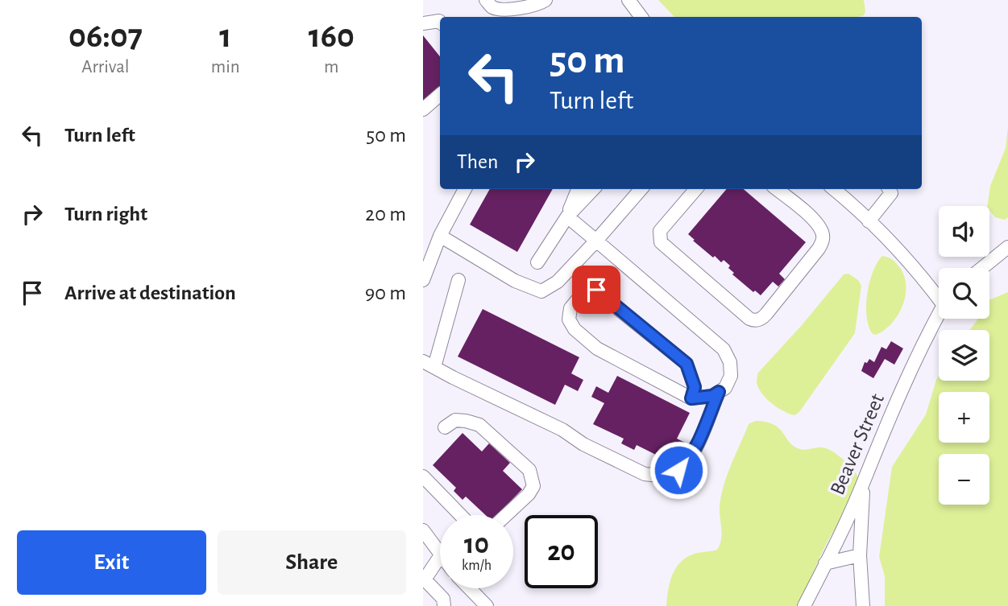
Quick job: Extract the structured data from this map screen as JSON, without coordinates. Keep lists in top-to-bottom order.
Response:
{
  "streets": {
    "street": ["Beaver Street"]
  },
  "page": {
    "eta": [
      "06:07",
      "Arrival",
      "1",
      "min",
      "160",
      "m"
    ],
    "turn": ["50 m", "Turn left"],
    "list": [
      {
        "name": "Turn left",
        "value": "50 m"
      },
      {
        "name": "Turn right",
        "value": "20 m"
      },
      {
        "name": "Arrive at destination",
        "value": "90 m"
      }
    ],
    "then": "Then",
    "map_buttons": ["+", "−"],
    "speed": "10 km/h",
    "limit": "20",
    "buttons": ["Exit", "Share"]
  }
}
